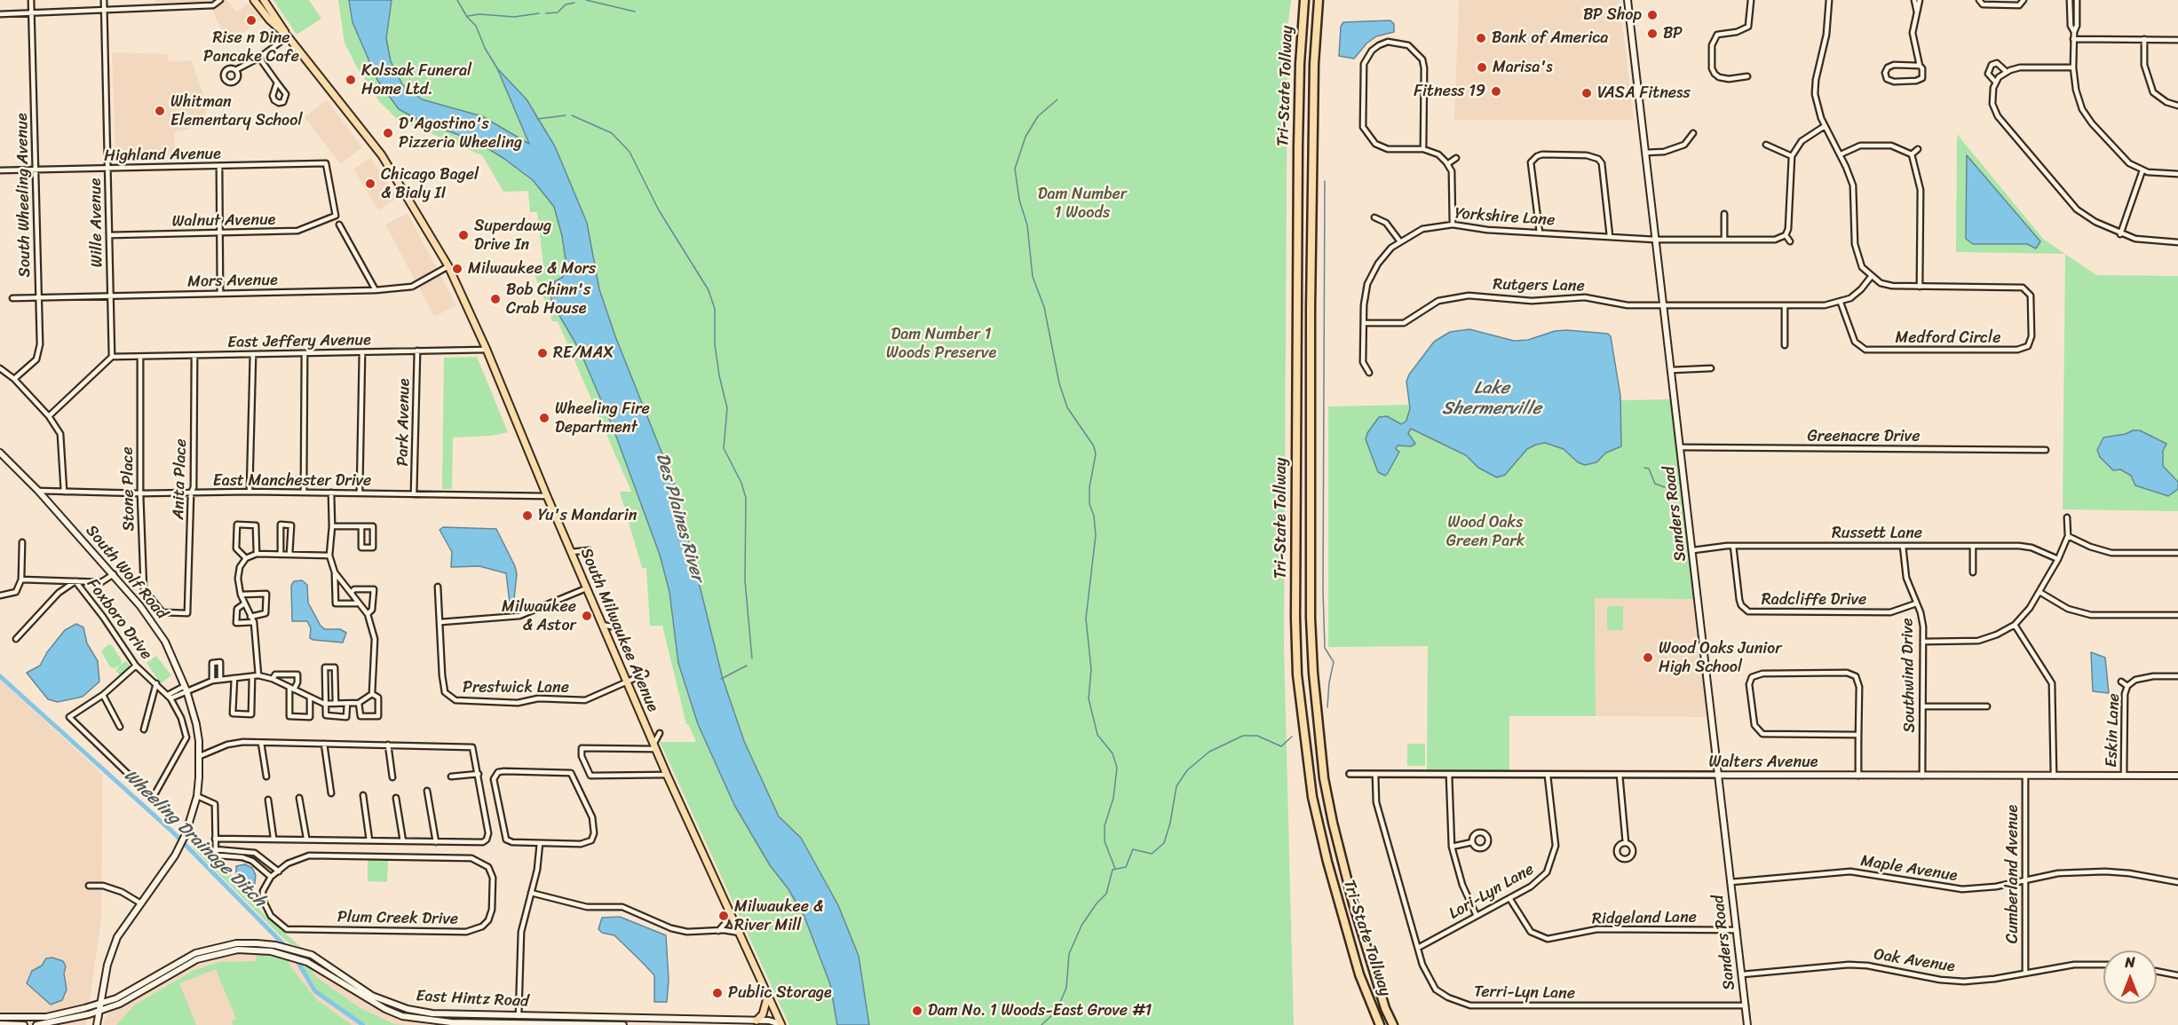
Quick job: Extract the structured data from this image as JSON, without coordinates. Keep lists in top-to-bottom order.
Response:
{
  "streets": {
    "highway": ["Tri-State Tollway"],
    "main road": [
      "Sanders Road",
      "South Wolf Road",
      "South Milwaukee Avenue",
      "Walters Avenue",
      "East Hintz Road"
    ],
    "street": [
      "Highland Avenue",
      "South Wheeling Avenue",
      "Yorkshire Lane",
      "Walnut Avenue",
      "Wille Avenue",
      "Mors Avenue",
      "Rutgers Lane",
      "Medford Circle",
      "East Jeffery Avenue",
      "Park Avenue",
      "Greenacre Drive",
      "Anita Place",
      "East Manchester Drive",
      "Stone Place",
      "Russett Lane",
      "Radcliffe Drive",
      "Foxboro Drive",
      "Southwind Drive",
      "Prestwick Lane",
      "Eskin Lane",
      "Maple Avenue",
      "Cumberland Avenue",
      "Lori-Lyn Lane",
      "Plum Creek Drive",
      "Ridgeland Lane",
      "Oak Avenue",
      "Terri-Lyn Lane"
    ]
  },
  "crossings": [
    ["Highland Avenue", "South Wheeling Avenue"],
    ["Highland Avenue", "Walnut Avenue"],
    ["Highland Avenue", "Wille Avenue"],
    ["South Wheeling Avenue", "Mors Avenue"],
    ["Yorkshire Lane", "Rutgers Lane"],
    ["Yorkshire Lane", "Sanders Road"],
    ["Walnut Avenue", "Wille Avenue"],
    ["Wille Avenue", "Mors Avenue"],
    ["Wille Avenue", "East Jeffery Avenue"],
    ["Mors Avenue", "South Milwaukee Avenue"],
    ["Rutgers Lane", "Medford Circle"],
    ["Rutgers Lane", "Sanders Road"],
    ["East Jeffery Avenue", "Park Avenue"],
    ["East Jeffery Avenue", "Anita Place"],
    ["East Jeffery Avenue", "Stone Place"],
    ["East Jeffery Avenue", "South Milwaukee Avenue"],
    ["Park Avenue", "East Manchester Drive"],
    ["Greenacre Drive", "Sanders Road"],
    ["Anita Place", "East Manchester Drive"],
    ["Anita Place", "Stone Place"],
    ["East Manchester Drive", "Stone Place"],
    ["East Manchester Drive", "South Wolf Road"],
    ["East Manchester Drive", "South Milwaukee Avenue"],
    ["Sanders Road", "Russett Lane"],
    ["Sanders Road", "Walters Avenue"],
    ["Sanders Road", "Maple Avenue"],
    ["Sanders Road", "Ridgeland Lane"],
    ["Sanders Road", "Oak Avenue"],
    ["Sanders Road", "Terri-Lyn Lane"],
    ["Russett Lane", "Radcliffe Drive"],
    ["Russett Lane", "Southwind Drive"],
    ["South Wolf Road", "East Hintz Road"],
    ["Radcliffe Drive", "Southwind Drive"],
    ["South Milwaukee Avenue", "Prestwick Lane"],
    ["South Milwaukee Avenue", "East Hintz Road"],
    ["Southwind Drive", "Walters Avenue"],
    ["Eskin Lane", "Walters Avenue"],
    ["Walters Avenue", "Cumberland Avenue"],
    ["Walters Avenue", "Lori-Lyn Lane"],
    ["Walters Avenue", "Terri-Lyn Lane"],
    ["Maple Avenue", "Cumberland Avenue"],
    ["Cumberland Avenue", "Oak Avenue"],
    ["Lori-Lyn Lane", "Ridgeland Lane"],
    ["Lori-Lyn Lane", "Terri-Lyn Lane"]
  ],
  "water": ["Lake Shermerville", "Des Plaines River", "Wheeling Drainage Ditch"],
  "parks": ["Dam Number 1 Woods", "Dam Number 1 Woods Preserve", "Wood Oaks Green Park"],
  "places": [
    "BP Shop",
    "Rise n Dine Pancake Cafe",
    "BP",
    "Bank of America",
    "Marisa's",
    "Kolssak Funeral Home Ltd.",
    "Fitness 19",
    "VASA Fitness",
    "Whitman Elementary School",
    "D'Agostino's Pizzeria Wheeling",
    "Chicago Bagel & Bialy II",
    "Superdawg Drive In",
    "Milwaukee & Mors",
    "Bob Chinn's Crab House",
    "RE/MAX",
    "Wheeling Fire Department",
    "Yu's Mandarin",
    "Milwaukee & Astor",
    "Wood Oaks Junior High School",
    "Milwaukee & River Mill",
    "Public Storage",
    "Dam No. 1 Woods-East Grove #1"
  ],
  "north": "top"
}
